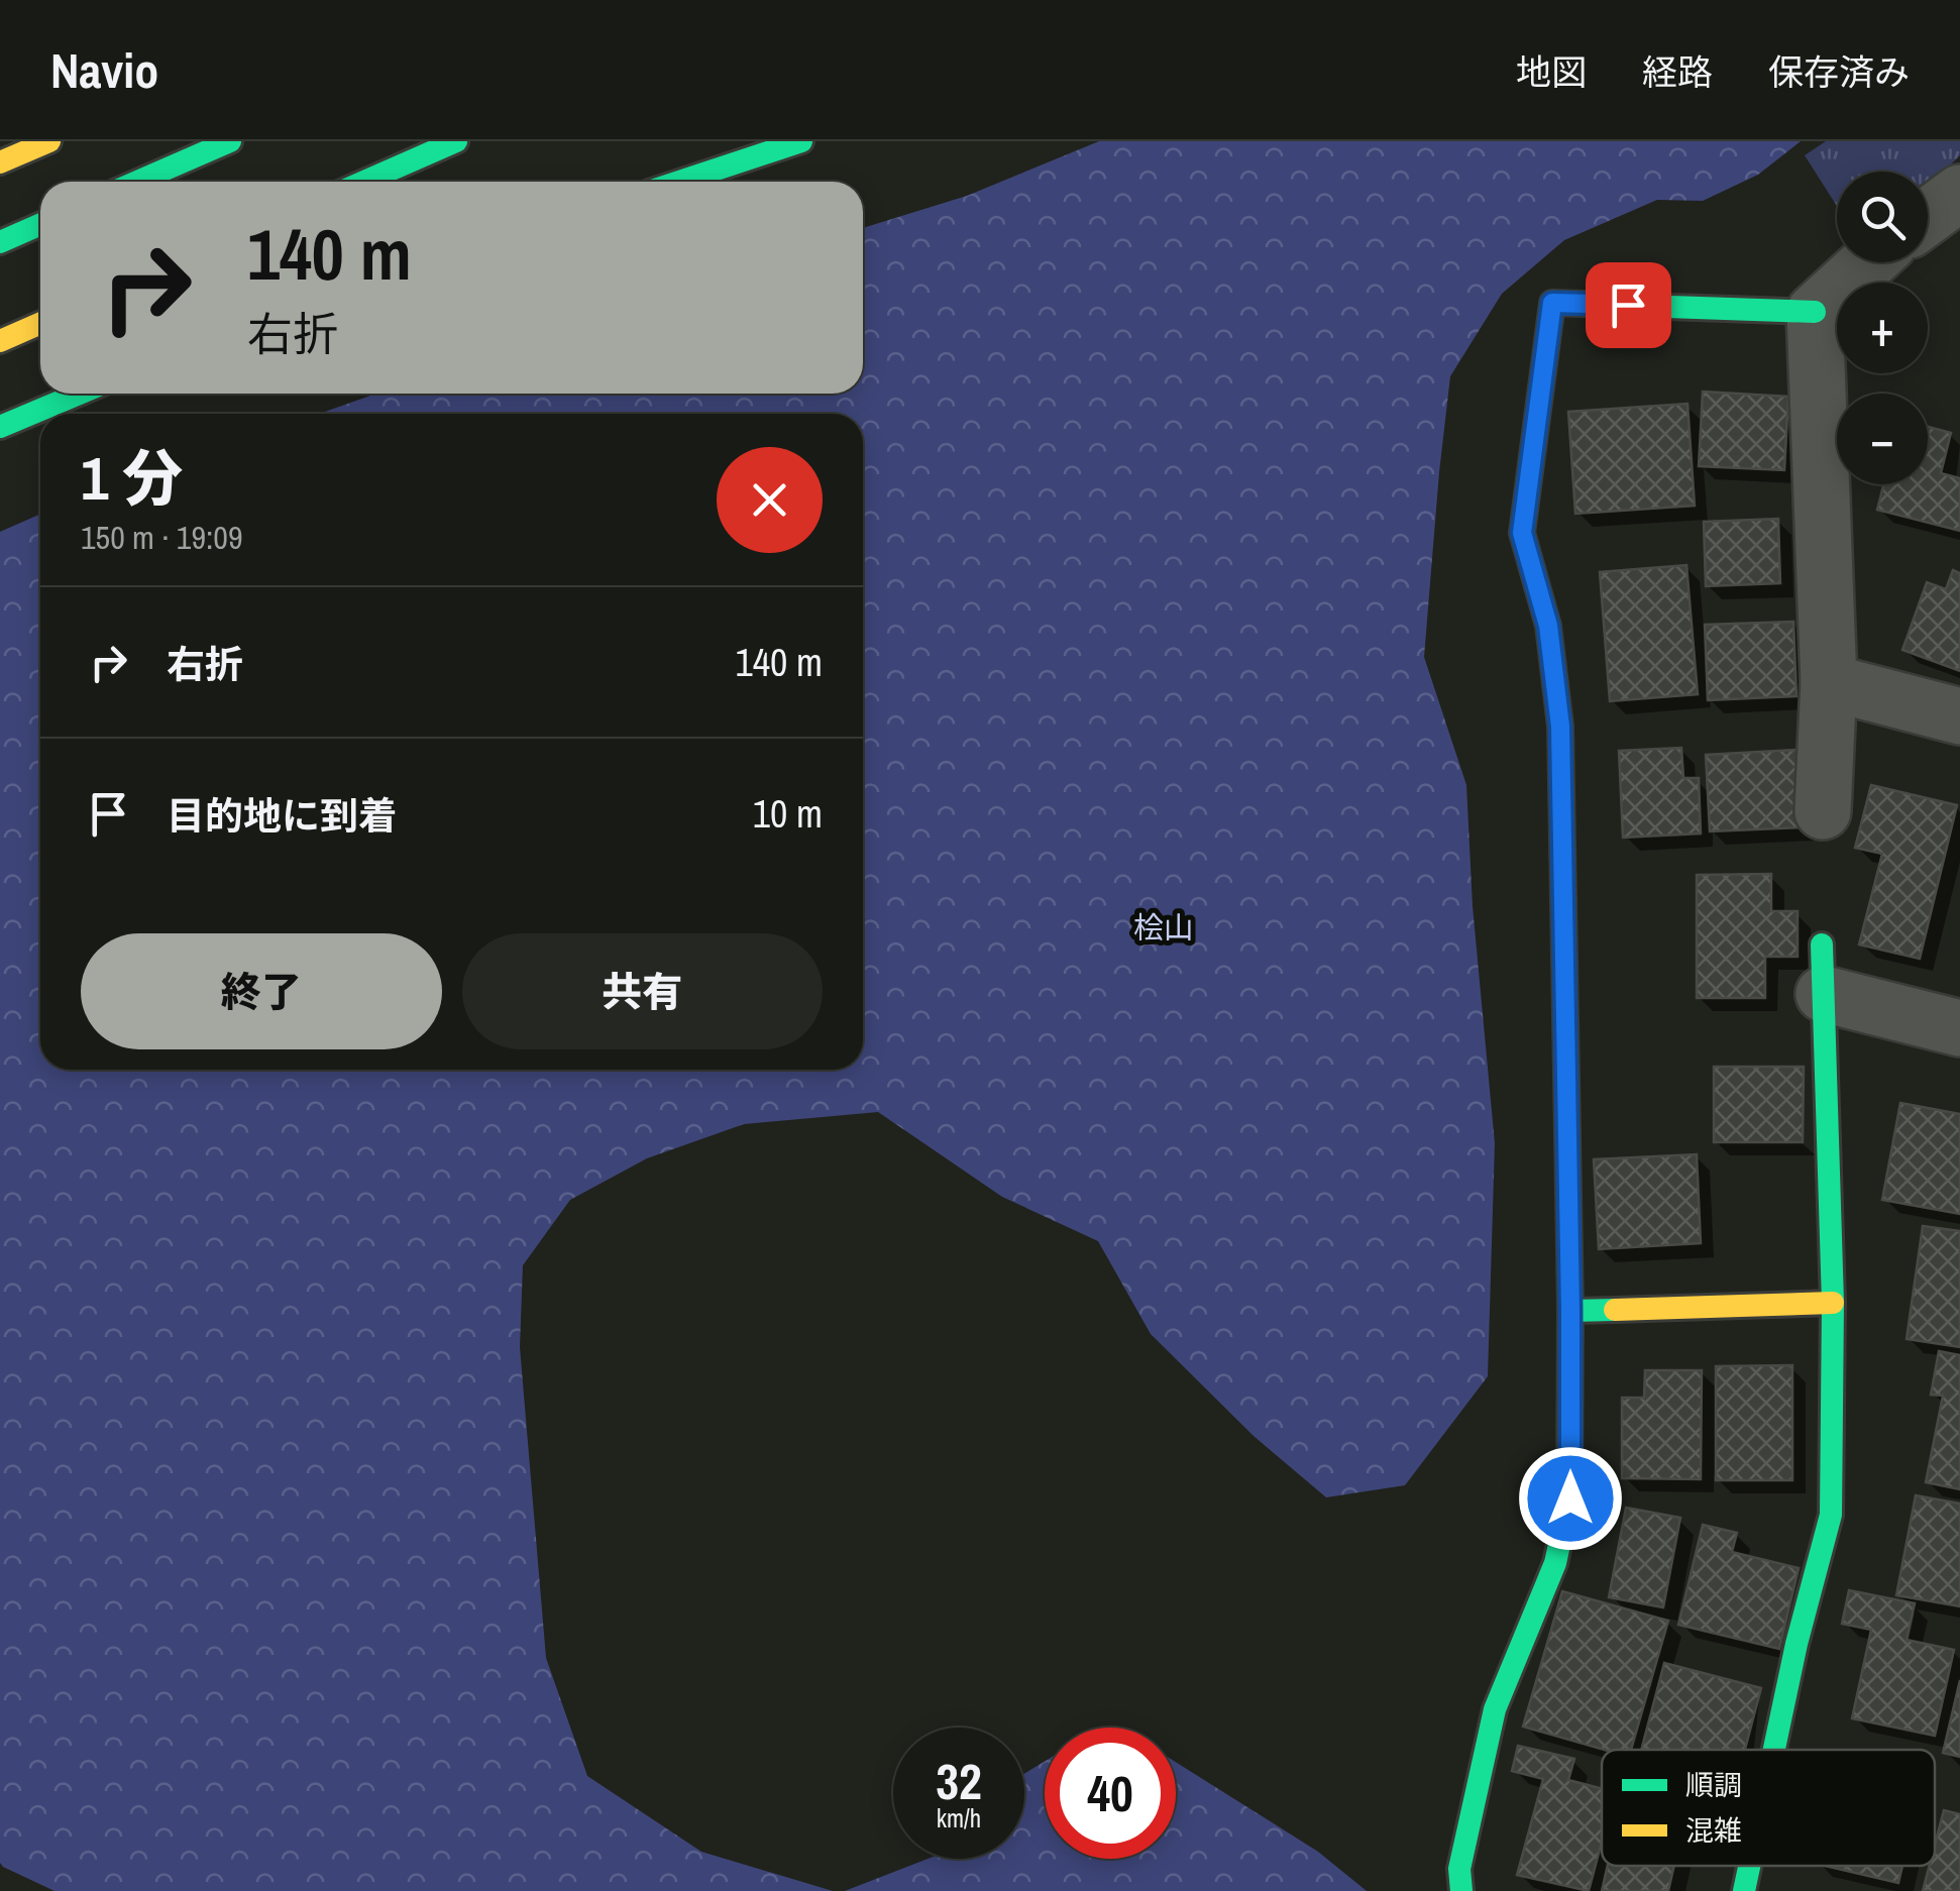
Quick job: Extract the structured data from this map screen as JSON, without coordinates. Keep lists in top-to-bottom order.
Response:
{
  "parks": ["桧山"],
  "legend": ["順調", "混雑"],
  "page": {
    "header": "Navio",
    "nav": ["地図", "経路", "保存済み"],
    "map_buttons": ["+", "−"],
    "turn": ["140 m", "右折"],
    "heading": ["1 分", "150 m · 19:09"],
    "list": [
      {
        "name": "右折",
        "value": "140 m"
      },
      {
        "name": "目的地に到着",
        "value": "10 m"
      }
    ],
    "buttons": ["終了", "共有"],
    "speed": "32 km/h",
    "limit": "40"
  }
}
